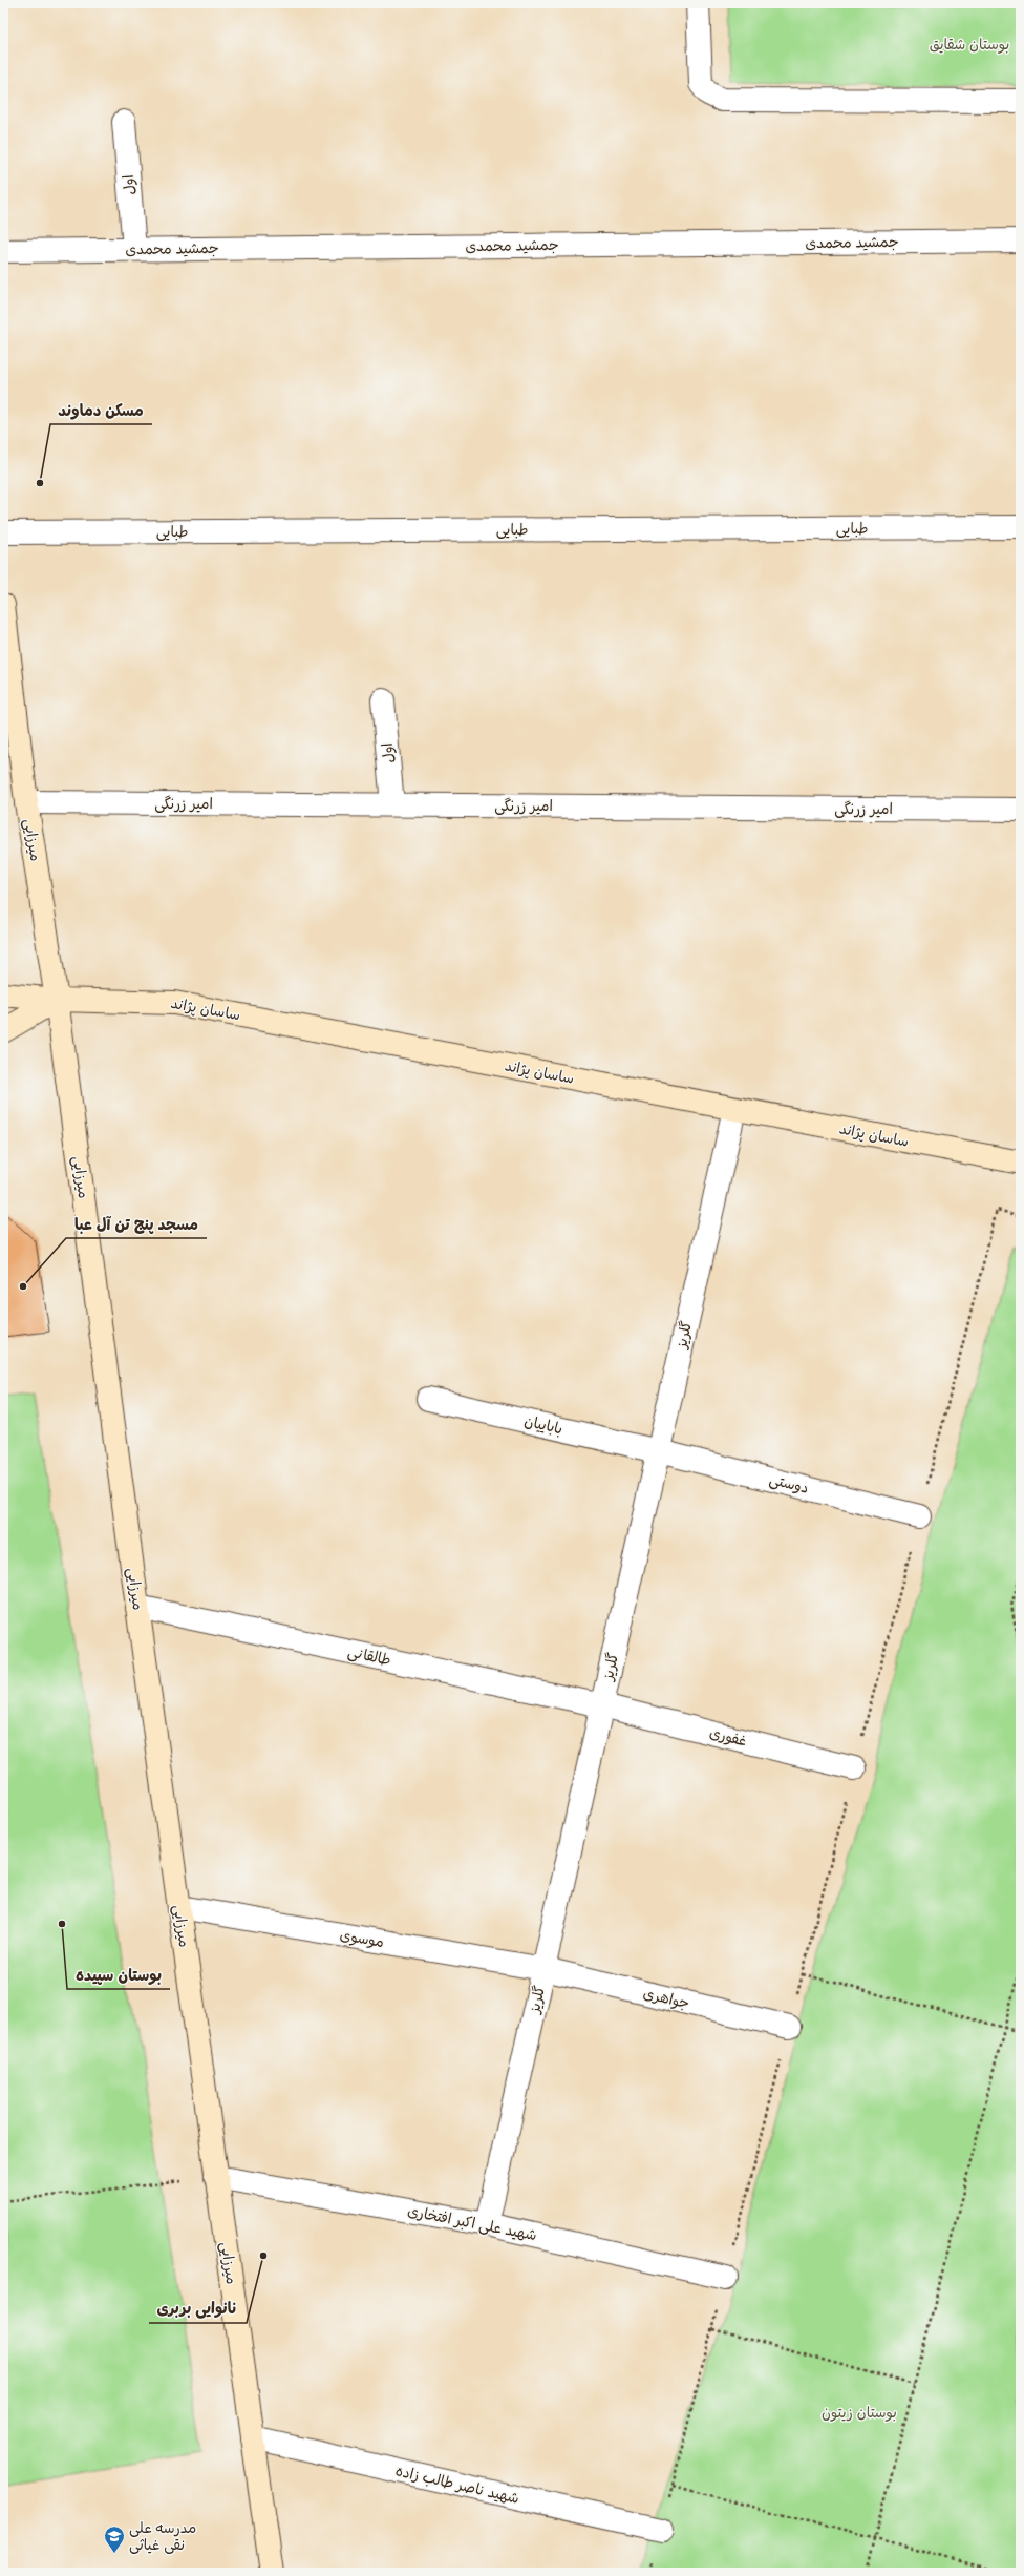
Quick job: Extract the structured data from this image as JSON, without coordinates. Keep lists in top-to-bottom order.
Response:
{
  "streets": {
    "main road": ["میرزایی", "ساسان پژاند"],
    "street": [
      "اول",
      "جمشید محمدی",
      "طبایی",
      "امیر زرنگی",
      "گلریز",
      "باباییان",
      "دوستی",
      "طالقانی",
      "غفوری",
      "موسوی",
      "جواهری",
      "شهید علی اکبر افتخاری",
      "شهید ناصر طالب زاده"
    ]
  },
  "crossings": [
    ["اول", "جمشید محمدی"],
    ["اول", "امیر زرنگی"],
    ["امیر زرنگی", "میرزایی"],
    ["میرزایی", "ساسان پژاند"],
    ["میرزایی", "طالقانی"],
    ["میرزایی", "موسوی"],
    ["میرزایی", "شهید علی اکبر افتخاری"],
    ["میرزایی", "شهید ناصر طالب زاده"],
    ["ساسان پژاند", "گلریز"],
    ["گلریز", "باباییان"],
    ["گلریز", "دوستی"],
    ["گلریز", "طالقانی"],
    ["گلریز", "غفوری"],
    ["گلریز", "موسوی"],
    ["گلریز", "جواهری"],
    ["گلریز", "شهید علی اکبر افتخاری"],
    ["باباییان", "دوستی"],
    ["طالقانی", "غفوری"],
    ["موسوی", "جواهری"]
  ],
  "parks": ["بوستان شقایق", "بوستان زیتون"],
  "places": {
    "other": [
      "مسکن دماوند",
      "مسجد پنج تن آل عبا",
      "بوستان سپیده",
      "نانوایی بربری"
    ],
    "school or university": ["مدرسه علی نقی غیاثی"]
  }
}
